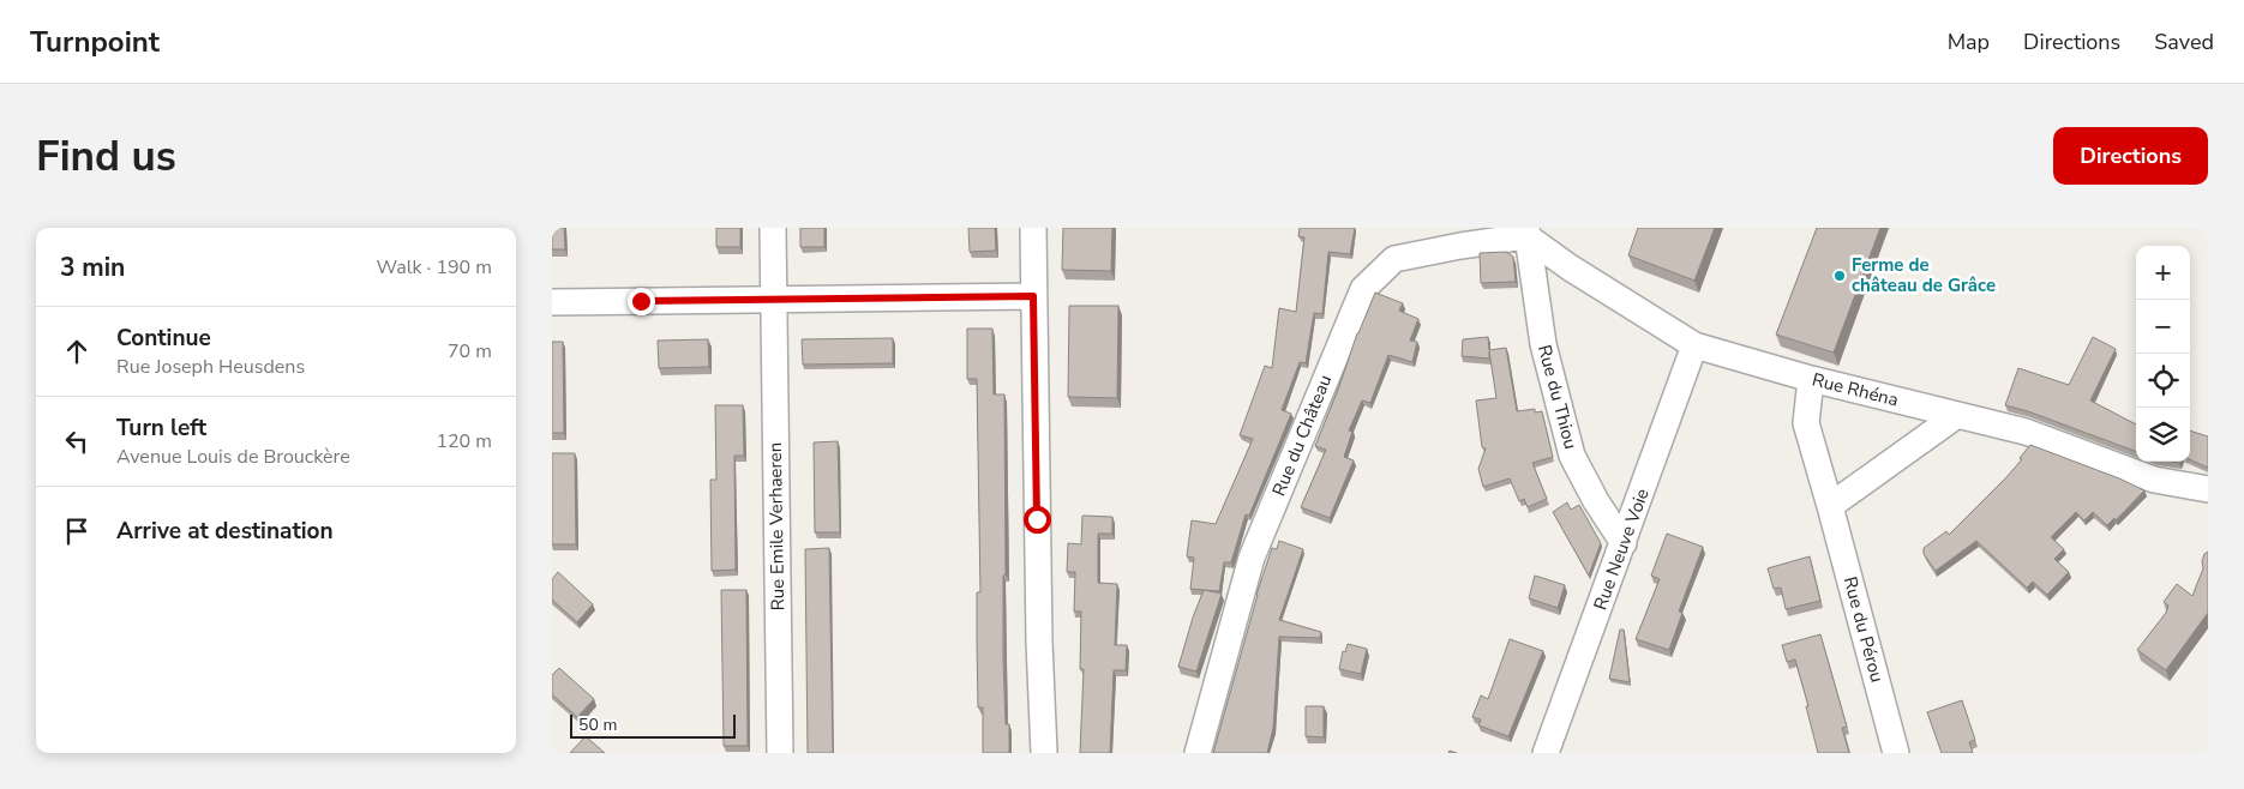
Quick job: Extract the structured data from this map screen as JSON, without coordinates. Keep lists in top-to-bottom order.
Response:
{
  "streets": {
    "street": [
      "Rue Rhéna",
      "Rue du Thiou",
      "Rue du Château",
      "Rue Emile Verhaeren",
      "Rue Neuve Voie",
      "Rue du Pérou"
    ]
  },
  "crossings": [
    ["Rue Rhéna", "Rue du Thiou"],
    ["Rue Rhéna", "Rue du Château"],
    ["Rue Rhéna", "Rue Neuve Voie"],
    ["Rue Rhéna", "Rue du Pérou"],
    ["Rue du Thiou", "Rue du Château"],
    ["Rue du Thiou", "Rue Neuve Voie"]
  ],
  "places": ["Ferme de château de Grâce"],
  "scale_bar": "50 m",
  "page": {
    "header": "Turnpoint",
    "nav": ["Map", "Directions", "Saved"],
    "buttons": "Directions",
    "title": "Find us",
    "heading": ["3 min", "Walk · 190 m"],
    "map_buttons": ["+", "−"],
    "list": [
      ["Continue", "Rue Joseph Heusdens", "70 m"],
      ["Turn left", "Avenue Louis de Brouckère", "120 m"],
      "Arrive at destination"
    ],
    "scale": "50 m"
  }
}
